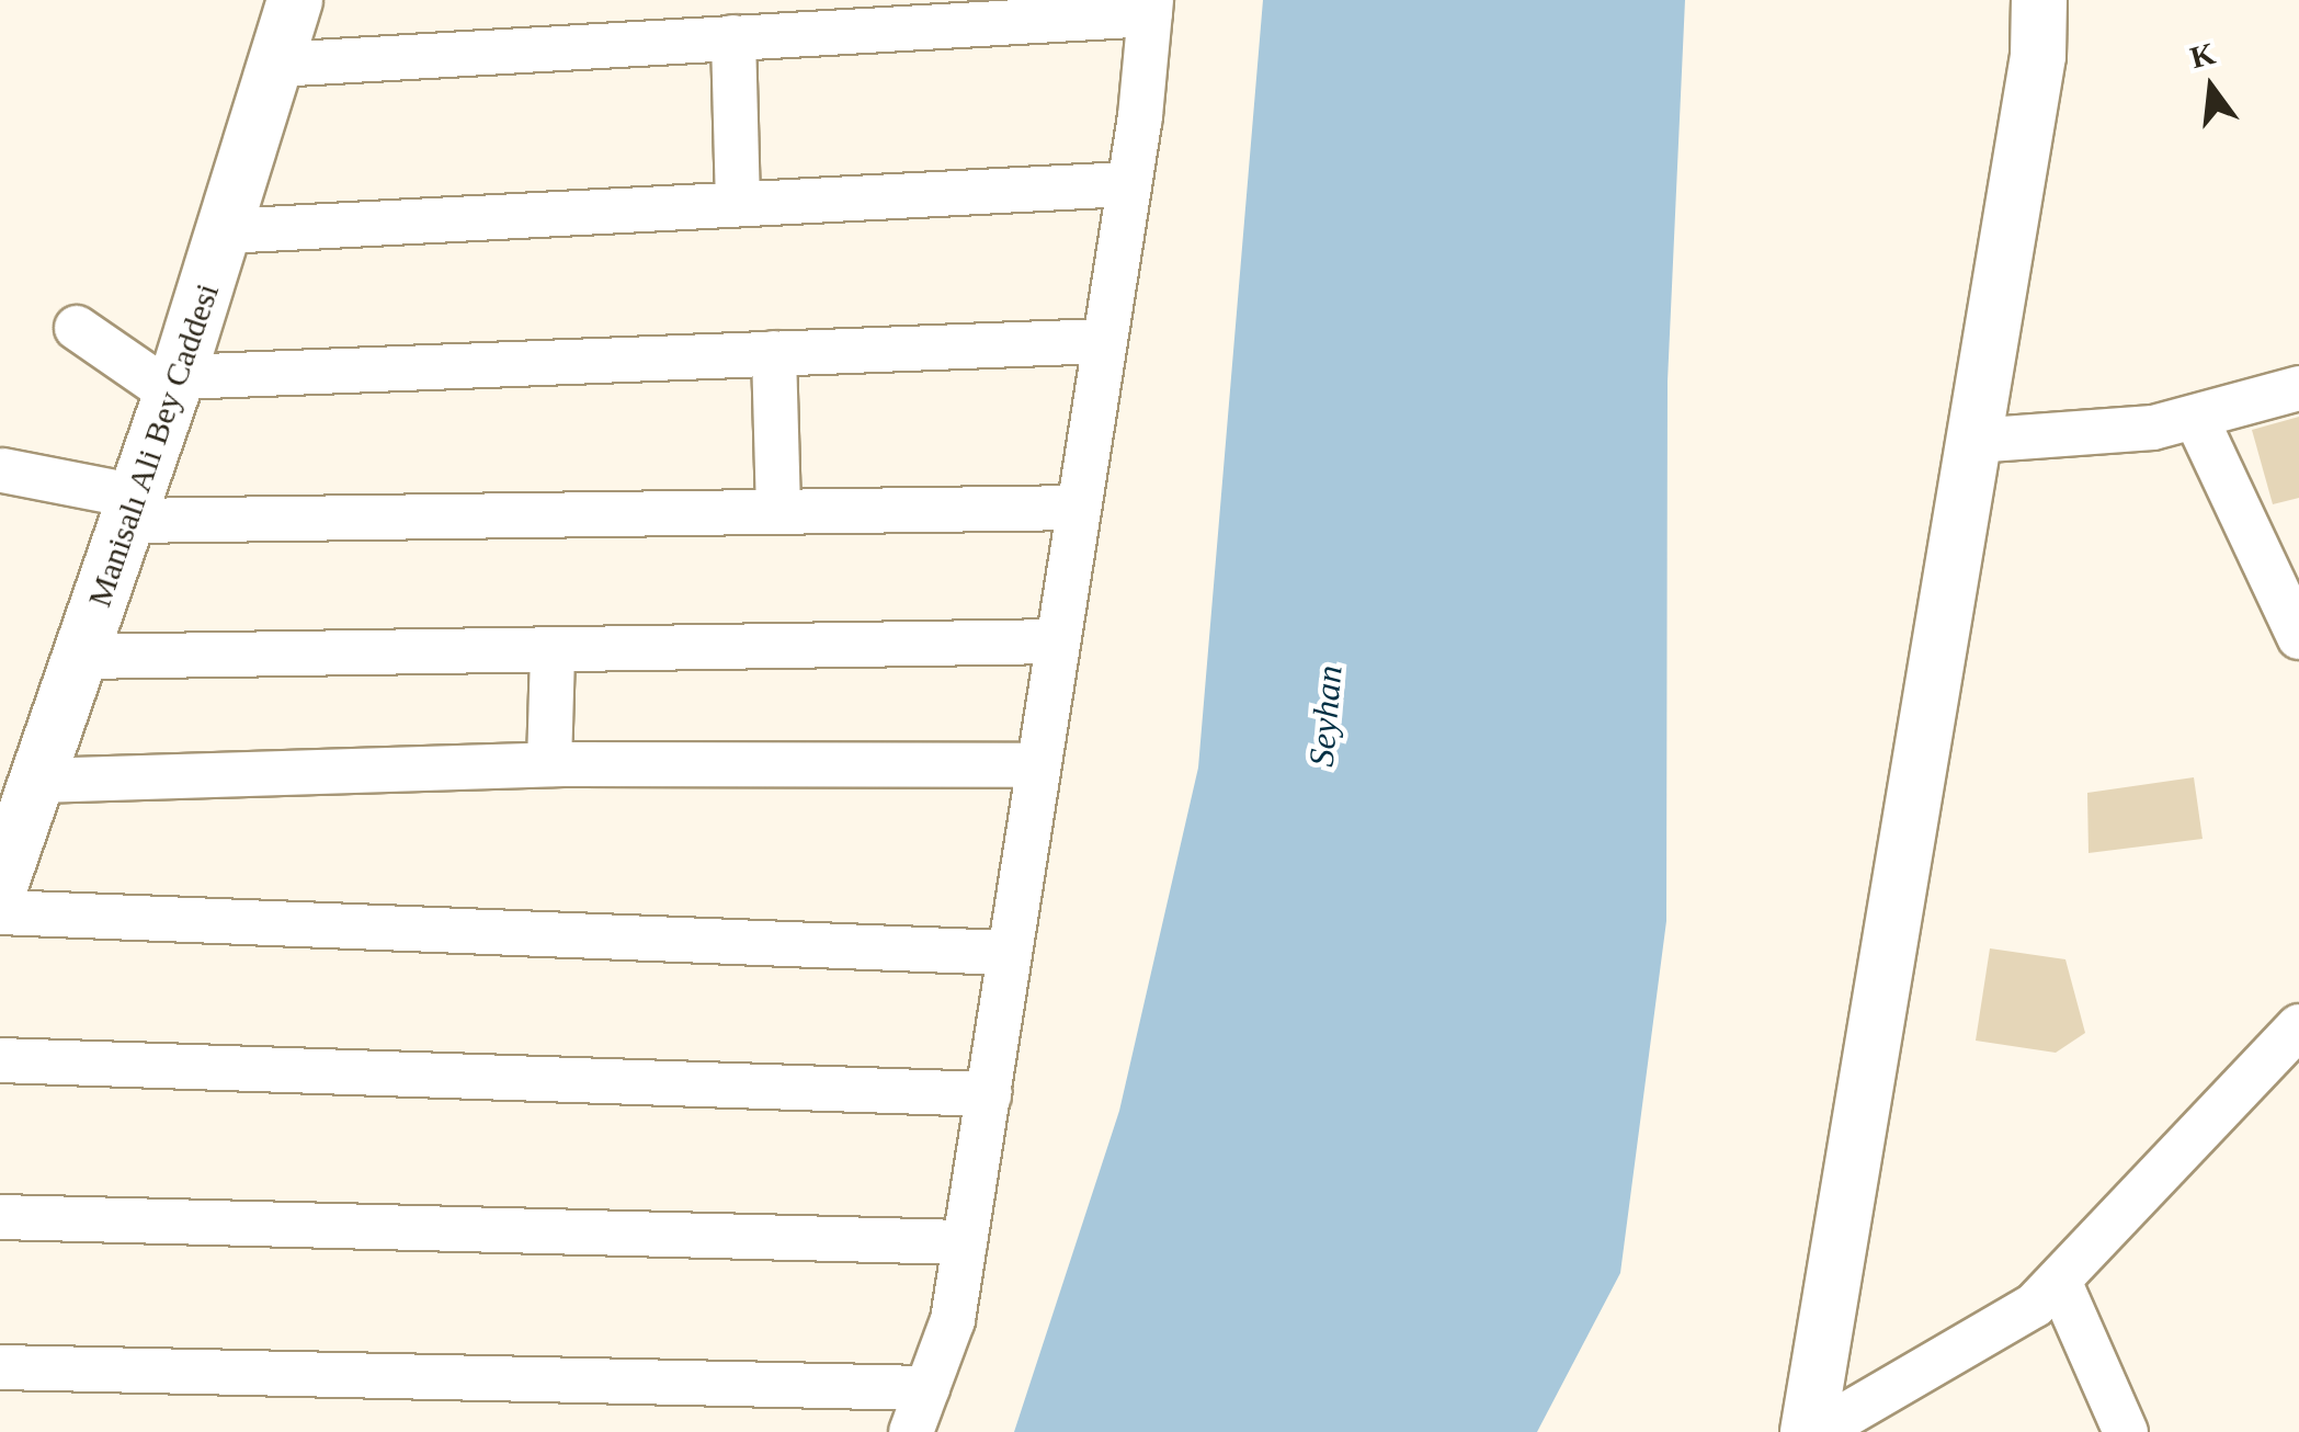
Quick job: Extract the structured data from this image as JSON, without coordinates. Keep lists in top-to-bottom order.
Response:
{
  "streets": {
    "main road": ["Manisalı Ali Bey Caddesi"]
  },
  "water": ["Seyhan"],
  "north": "top"
}
